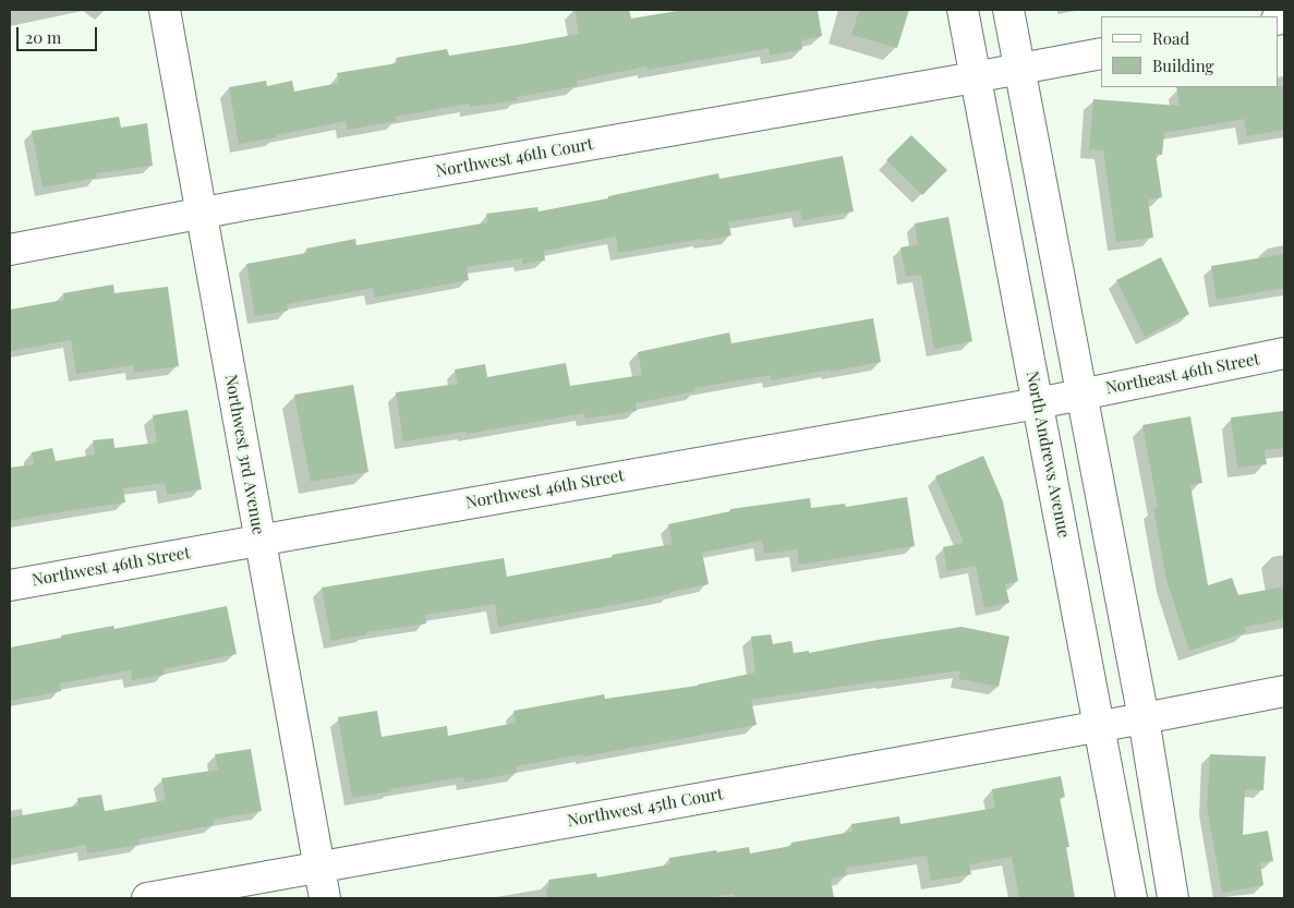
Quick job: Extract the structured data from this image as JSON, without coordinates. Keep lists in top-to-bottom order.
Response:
{
  "streets": {
    "street": [
      "Northwest 46th Court",
      "Northeast 46th Street",
      "Northwest 3rd Avenue",
      "North Andrews Avenue",
      "Northwest 46th Street",
      "Northwest 45th Court"
    ]
  },
  "crossings": [
    ["Northwest 46th Court", "Northwest 3rd Avenue"],
    ["Northwest 46th Court", "North Andrews Avenue"],
    ["Northeast 46th Street", "Northwest 46th Street"],
    ["Northwest 3rd Avenue", "Northwest 46th Street"],
    ["Northwest 3rd Avenue", "Northwest 45th Court"],
    ["North Andrews Avenue", "Northwest 46th Street"],
    ["North Andrews Avenue", "Northwest 45th Court"]
  ],
  "legend": ["Road", "Building"],
  "scale_bar": "20 m"
}
